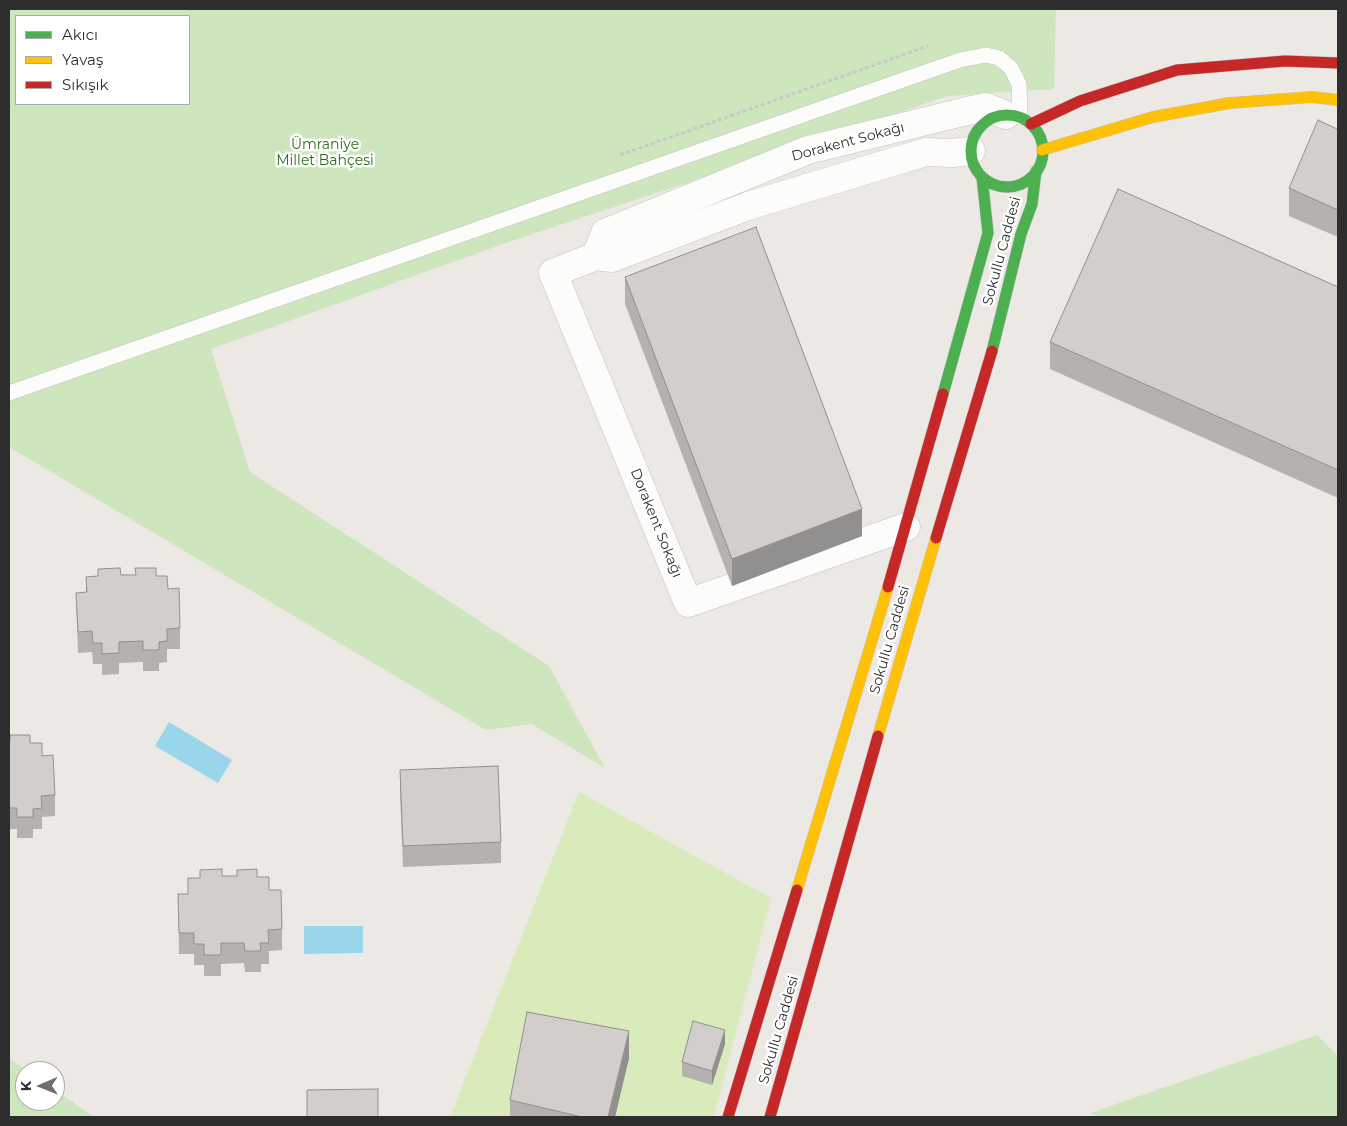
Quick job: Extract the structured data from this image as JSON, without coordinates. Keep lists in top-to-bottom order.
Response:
{
  "streets": {
    "street": ["Dorakent Sokağı", "Sokullu Caddesi"]
  },
  "crossings": [
    ["Dorakent Sokağı", "Sokullu Caddesi"]
  ],
  "parks": ["Ümraniye Millet Bahçesi"],
  "legend": ["Akıcı", "Yavaş", "Sıkışık"],
  "north": "left"
}
